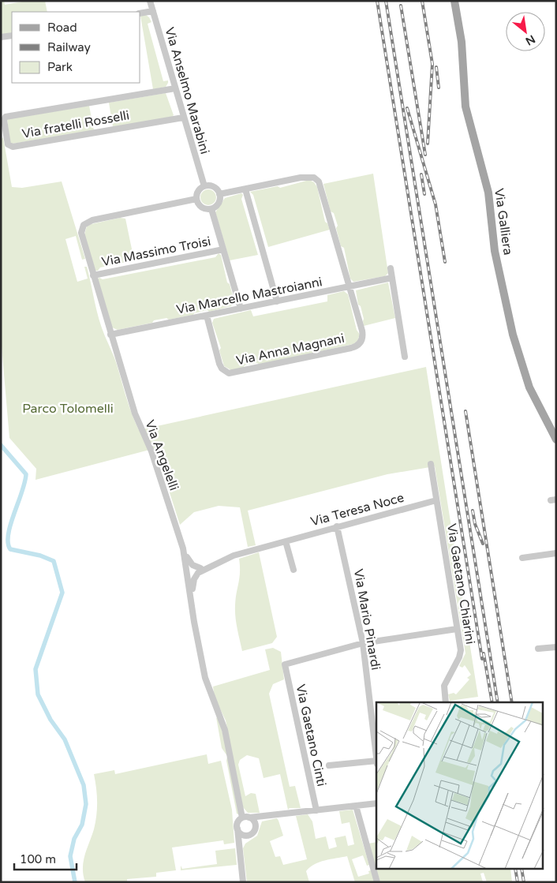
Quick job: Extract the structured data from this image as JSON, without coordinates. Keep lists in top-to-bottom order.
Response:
{
  "streets": {
    "main road": ["Via Galliera"],
    "street": [
      "Via Anselmo Marabini",
      "Via fratelli Rosselli",
      "Via Massimo Troisi",
      "Via Marcello Mastroianni",
      "Via Anna Magnani",
      "Via Angelelli",
      "Via Teresa Noce",
      "Via Gaetano Chiarini",
      "Via Mario Pinardi",
      "Via Gaetano Cinti"
    ]
  },
  "crossings": [
    ["Via Anselmo Marabini", "Via fratelli Rosselli"],
    ["Via Anselmo Marabini", "Via Angelelli"],
    ["Via Massimo Troisi", "Via Angelelli"],
    ["Via Marcello Mastroianni", "Via Anna Magnani"],
    ["Via Marcello Mastroianni", "Via Angelelli"],
    ["Via Angelelli", "Via Teresa Noce"],
    ["Via Teresa Noce", "Via Gaetano Chiarini"],
    ["Via Teresa Noce", "Via Mario Pinardi"],
    ["Via Mario Pinardi", "Via Gaetano Cinti"]
  ],
  "parks": ["Parco Tolomelli"],
  "legend": ["Road", "Railway", "Park"],
  "scale_bar": "100 m",
  "north": "bottom right"
}
